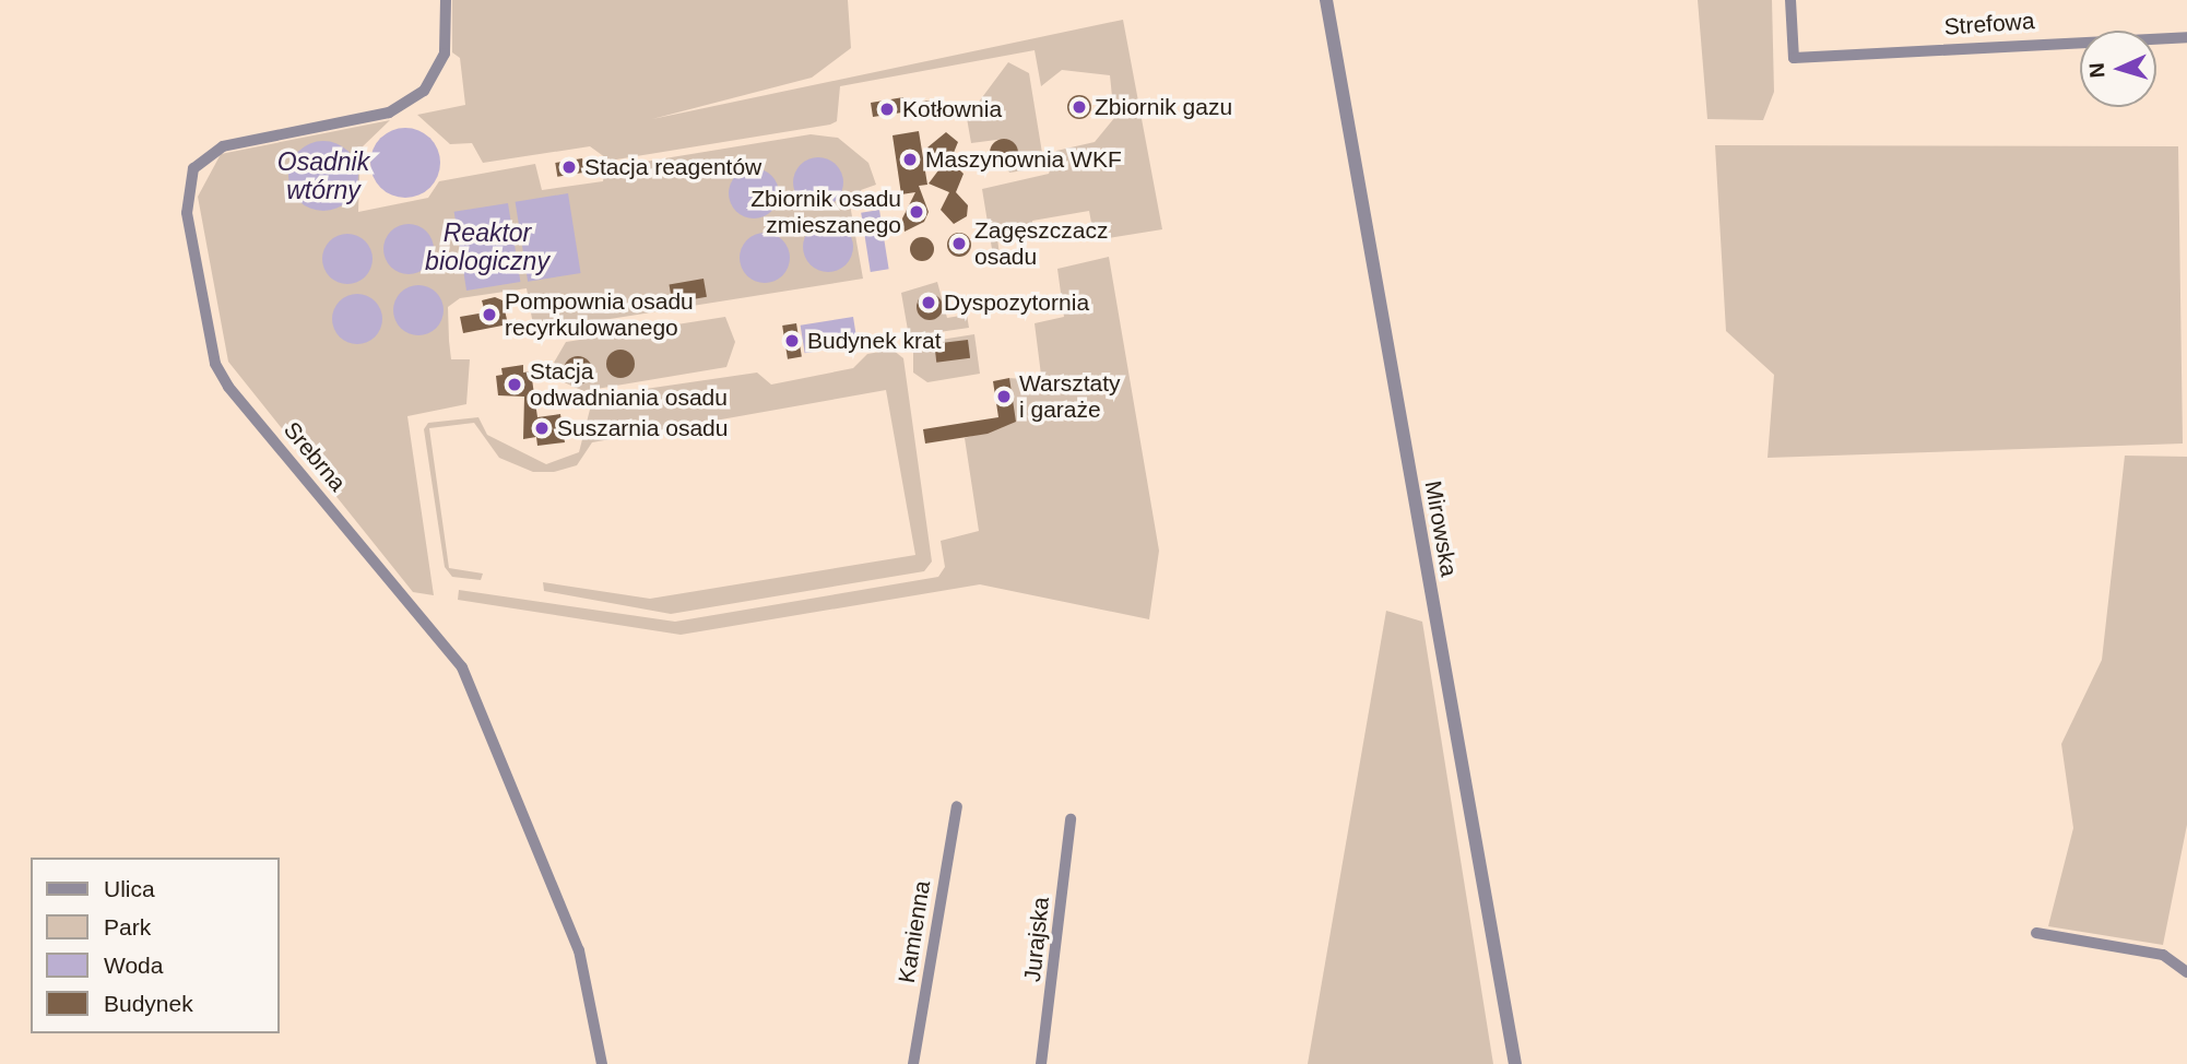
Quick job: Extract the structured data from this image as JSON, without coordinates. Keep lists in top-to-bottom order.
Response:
{
  "streets": {
    "street": [
      "Strefowa",
      "Srebrna",
      "Mirowska",
      "Kamienna",
      "Jurajska"
    ]
  },
  "water": ["Osadnik wtórny", "Reaktor biologiczny"],
  "places": [
    "Zbiornik gazu",
    "Kotłownia",
    "Maszynownia WKF",
    "Stacja reagentów",
    "Zbiornik osadu zmieszanego",
    "Zagęszczacz osadu",
    "Dyspozytornia",
    "Pompownia osadu recyrkulowanego",
    "Budynek krat",
    "Stacja odwadniania osadu",
    "Warsztaty i garaże",
    "Suszarnia osadu"
  ],
  "legend": [
    "Ulica",
    "Park",
    "Woda",
    "Budynek"
  ],
  "north": "left"
}
